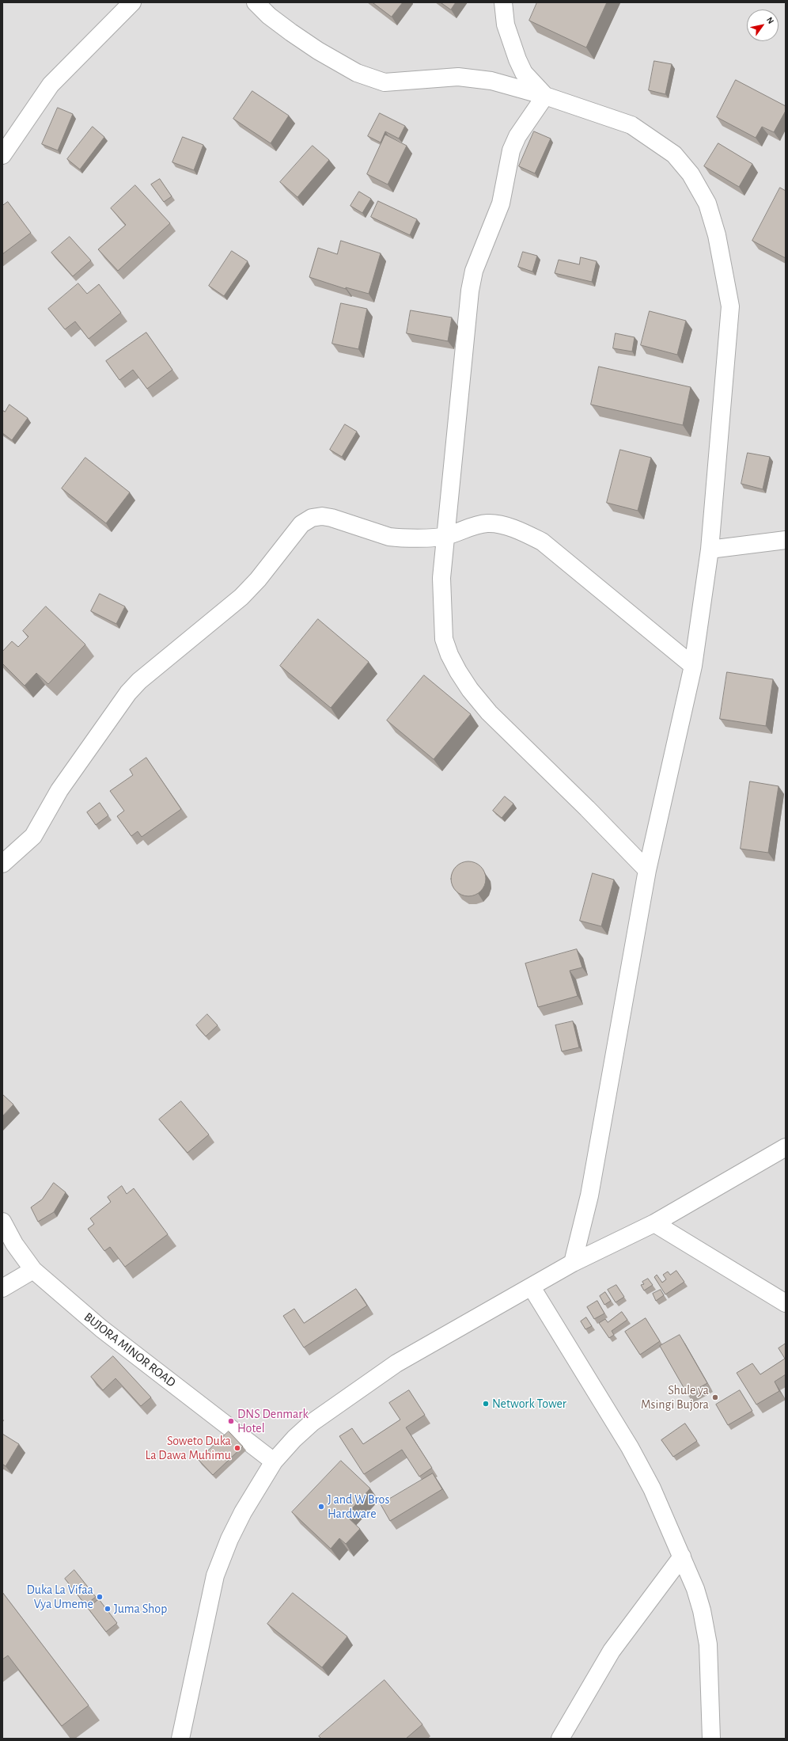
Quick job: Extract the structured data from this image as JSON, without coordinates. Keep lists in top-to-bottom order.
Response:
{
  "streets": {
    "street": ["BUJORA MINOR ROAD"]
  },
  "places": [
    "Shule ya Msingi Bujora",
    "Network Tower",
    "DNS Denmark Hotel",
    "Soweto Duka La Dawa Muhimu",
    "J and W Bros Hardware",
    "Duka La Vifaa Vya Umeme",
    "Juma Shop"
  ],
  "north": "top right"
}
